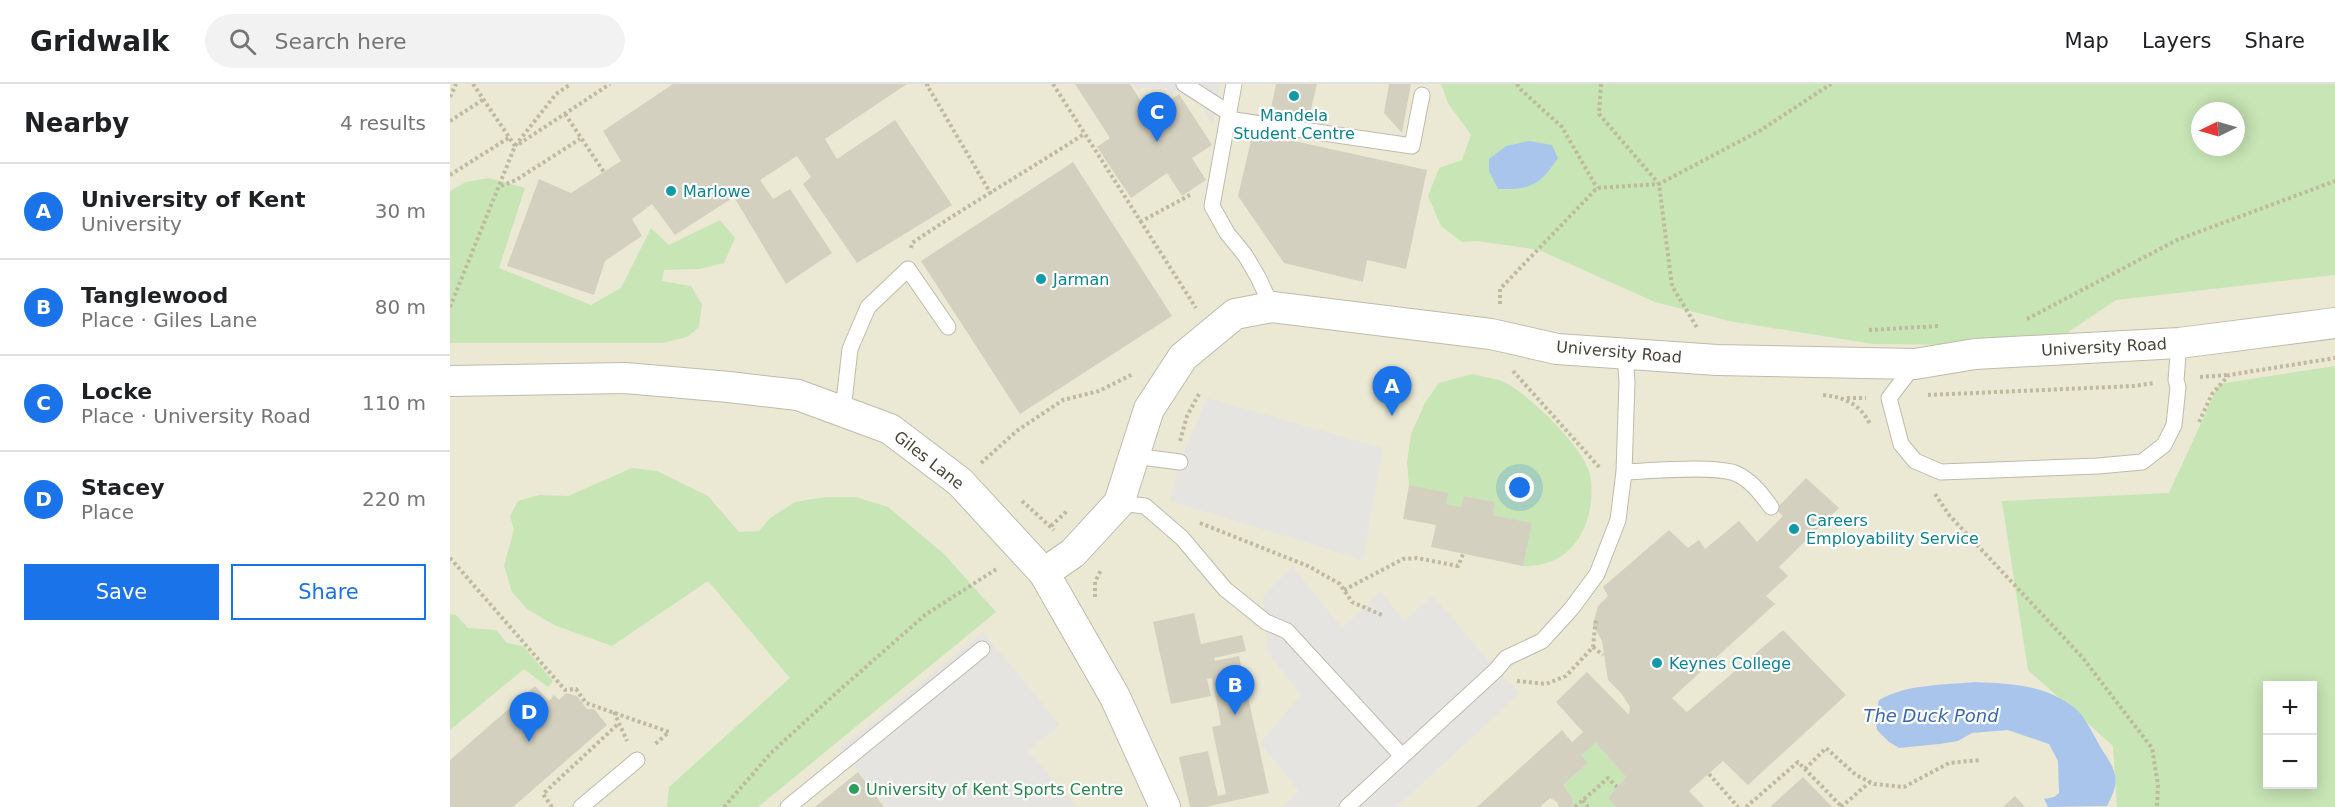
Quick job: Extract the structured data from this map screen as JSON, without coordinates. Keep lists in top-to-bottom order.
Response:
{
  "streets": {
    "street": ["University Road", "Giles Lane"]
  },
  "crossings": [
    ["University Road", "Giles Lane"]
  ],
  "water": ["The Duck Pond"],
  "places": [
    "Mandela Student Centre",
    "Marlowe",
    "Jarman",
    "Careers Employability Service",
    "Keynes College",
    "University of Kent Sports Centre"
  ],
  "north": "left",
  "page": {
    "header": "Gridwalk",
    "search": "Search here",
    "nav": ["Map", "Layers", "Share"],
    "heading": ["Nearby", "4 results"],
    "pins": [
      "C",
      "A",
      "B",
      "D"
    ],
    "list": [
      {
        "mark": "A",
        "name": "University of Kent",
        "note": "University",
        "value": "30 m"
      },
      {
        "mark": "B",
        "name": "Tanglewood",
        "note": "Place · Giles Lane",
        "value": "80 m"
      },
      {
        "mark": "C",
        "name": "Locke",
        "note": "Place · University Road",
        "value": "110 m"
      },
      {
        "mark": "D",
        "name": "Stacey",
        "note": "Place",
        "value": "220 m"
      }
    ],
    "buttons": ["Save", "Share"],
    "map_buttons": ["+", "−"]
  }
}
